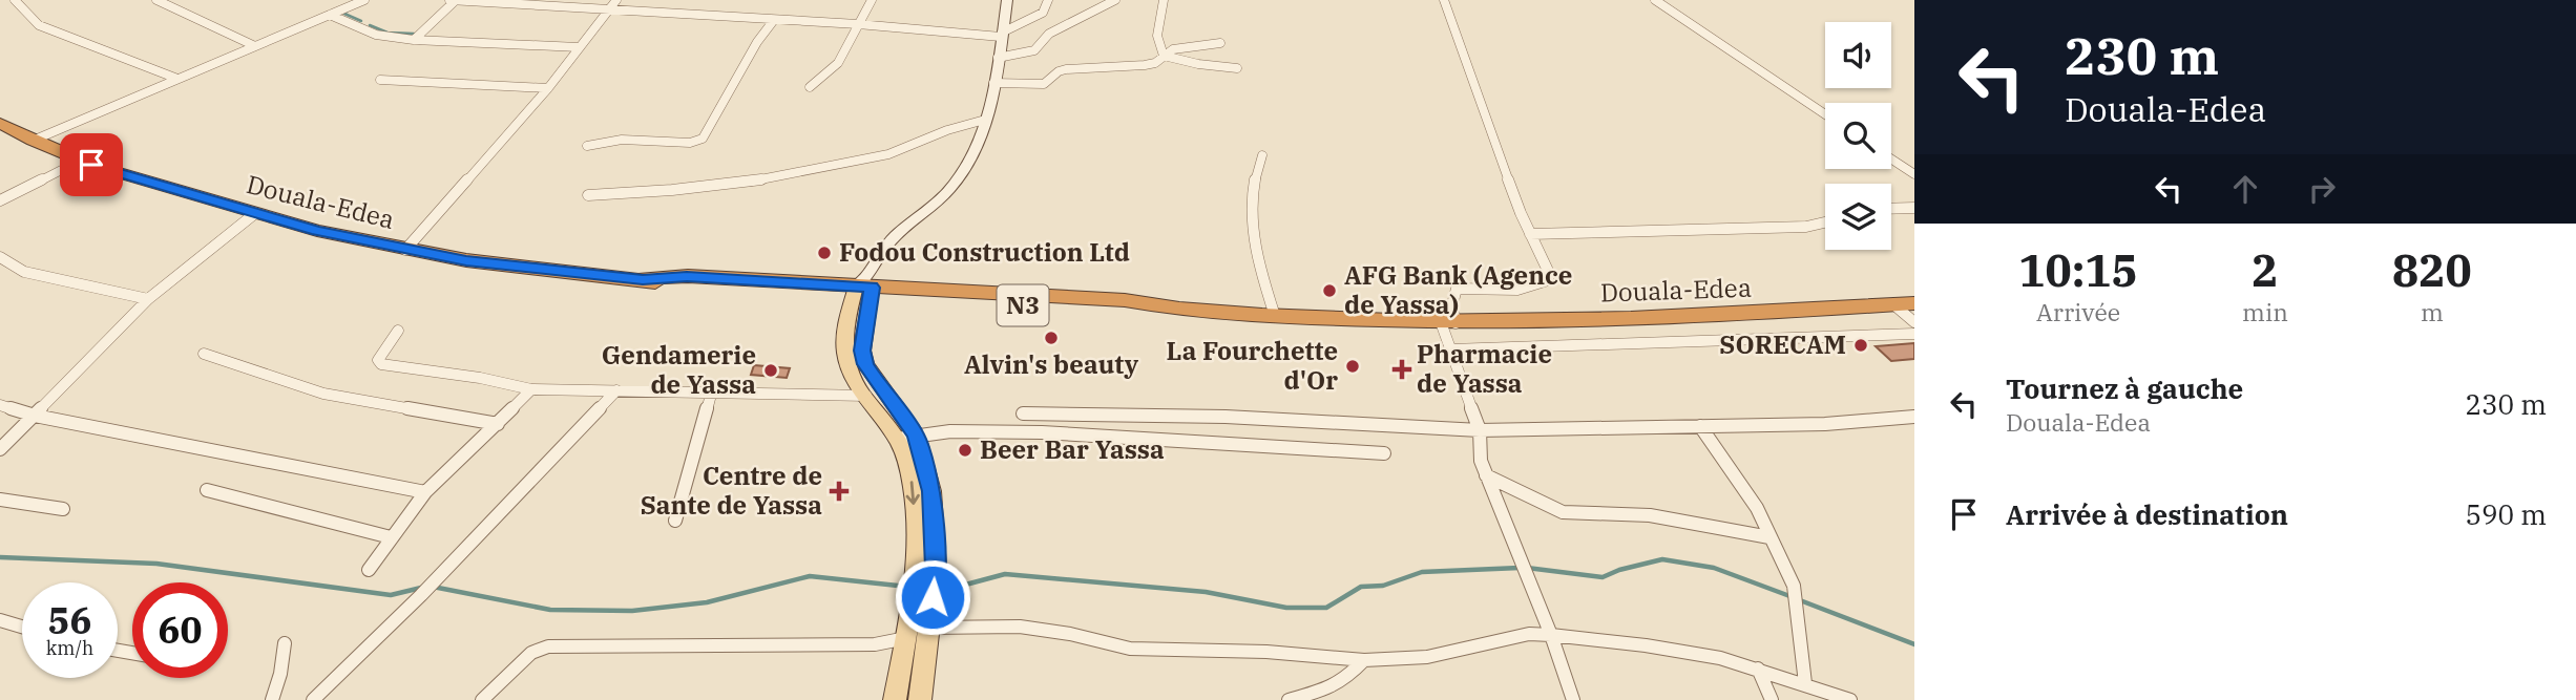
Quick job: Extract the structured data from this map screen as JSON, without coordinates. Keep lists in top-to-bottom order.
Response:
{
  "streets": {
    "highway": ["Douala-Edea", "N3"]
  },
  "places": {
    "other": [
      "Fodou Construction Ltd",
      "AFG Bank (Agence de Yassa)",
      "Alvin's beauty",
      "SORECAM",
      "La Fourchette d'Or",
      "Gendamerie de Yassa",
      "Beer Bar Yassa"
    ],
    "health": ["Pharmacie de Yassa", "Centre de Sante de Yassa"]
  },
  "page": {
    "turn": ["230 m", "Douala-Edea"],
    "eta": [
      "10:15",
      "Arrivée",
      "2",
      "min",
      "820",
      "m"
    ],
    "list": [
      {
        "name": "Tournez à gauche",
        "note": "Douala-Edea",
        "value": "230 m"
      },
      {
        "name": "Arrivée à destination",
        "value": "590 m"
      }
    ],
    "speed": "56 km/h",
    "limit": "60"
  }
}
